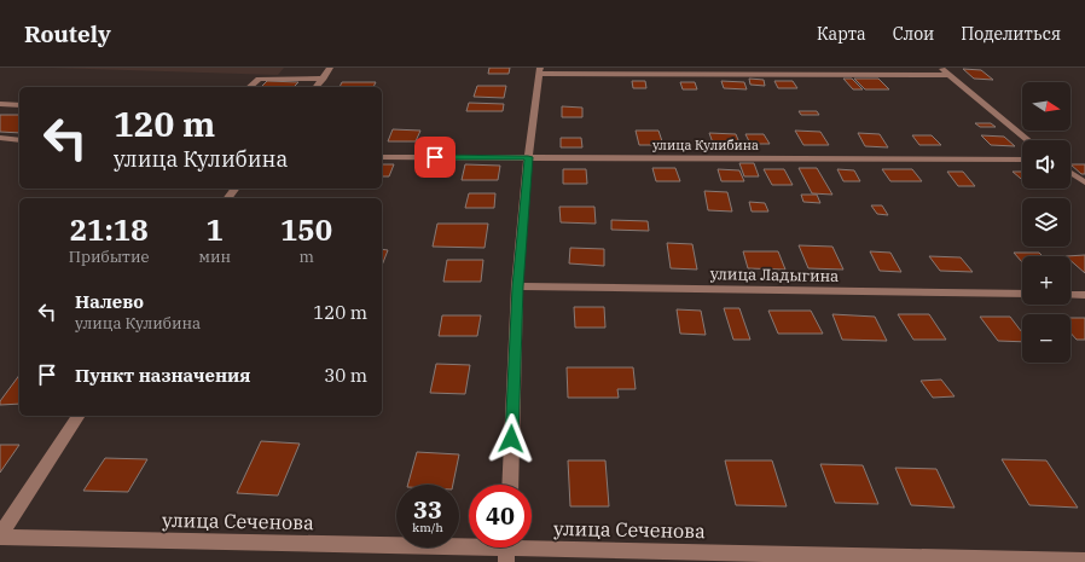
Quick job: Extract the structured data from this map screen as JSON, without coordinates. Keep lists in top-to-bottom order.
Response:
{
  "streets": {
    "street": ["улица Кулибина", "улица Ладыгина", "улица Сеченова"]
  },
  "north": "right",
  "page": {
    "header": "Routely",
    "nav": ["Карта", "Слои", "Поделиться"],
    "map_buttons": ["+", "−"],
    "turn": ["120 m", "улица Кулибина"],
    "eta": [
      "21:18",
      "Прибытие",
      "1",
      "мин",
      "150",
      "m"
    ],
    "list": [
      {
        "name": "Налево",
        "note": "улица Кулибина",
        "value": "120 m"
      },
      {
        "name": "Пункт назначения",
        "value": "30 m"
      }
    ],
    "speed": "33 km/h",
    "limit": "40"
  }
}
